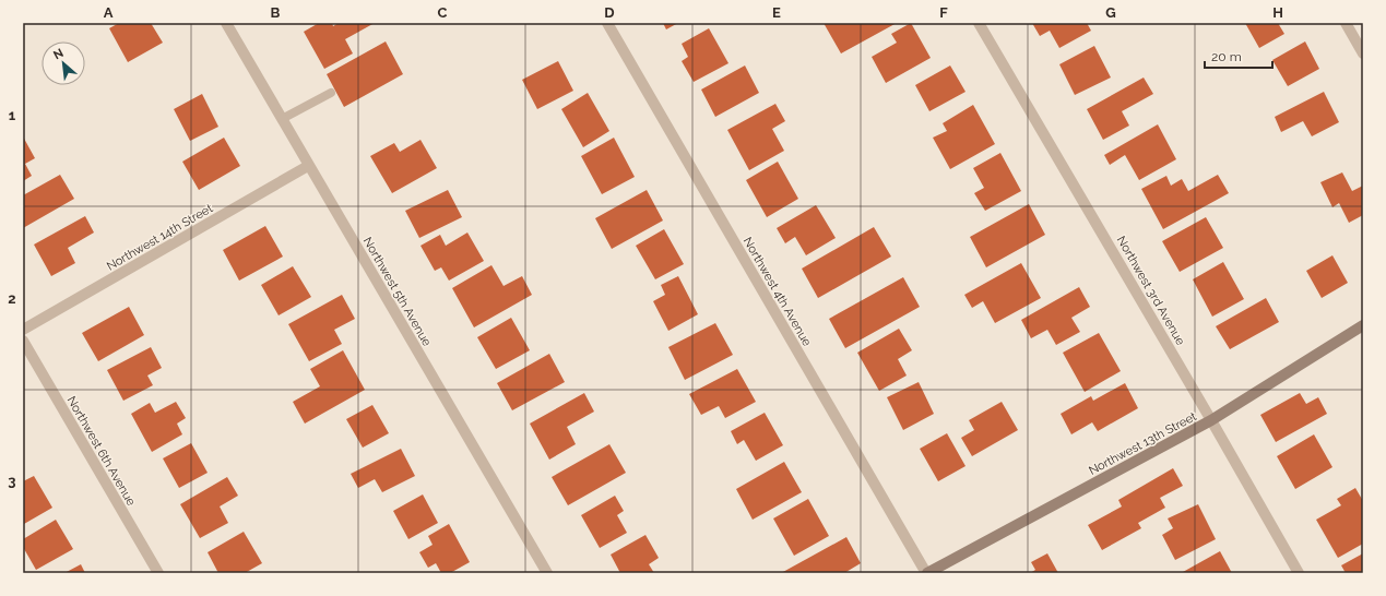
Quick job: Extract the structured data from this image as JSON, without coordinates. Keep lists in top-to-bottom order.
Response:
{
  "streets": {
    "street": [
      "Northwest 14th Street",
      "Northwest 3rd Avenue",
      "Northwest 5th Avenue",
      "Northwest 4th Avenue",
      "Northwest 13th Street",
      "Northwest 6th Avenue"
    ]
  },
  "crossings": [
    ["Northwest 14th Street", "Northwest 5th Avenue"],
    ["Northwest 3rd Avenue", "Northwest 13th Street"],
    ["Northwest 4th Avenue", "Northwest 13th Street"]
  ],
  "scale_bar": "20 m",
  "north": "top left",
  "grid": {
    "columns": [
      "A",
      "B",
      "C",
      "D",
      "E",
      "F",
      "G",
      "H"
    ],
    "rows": ["1", "2", "3"]
  }
}
